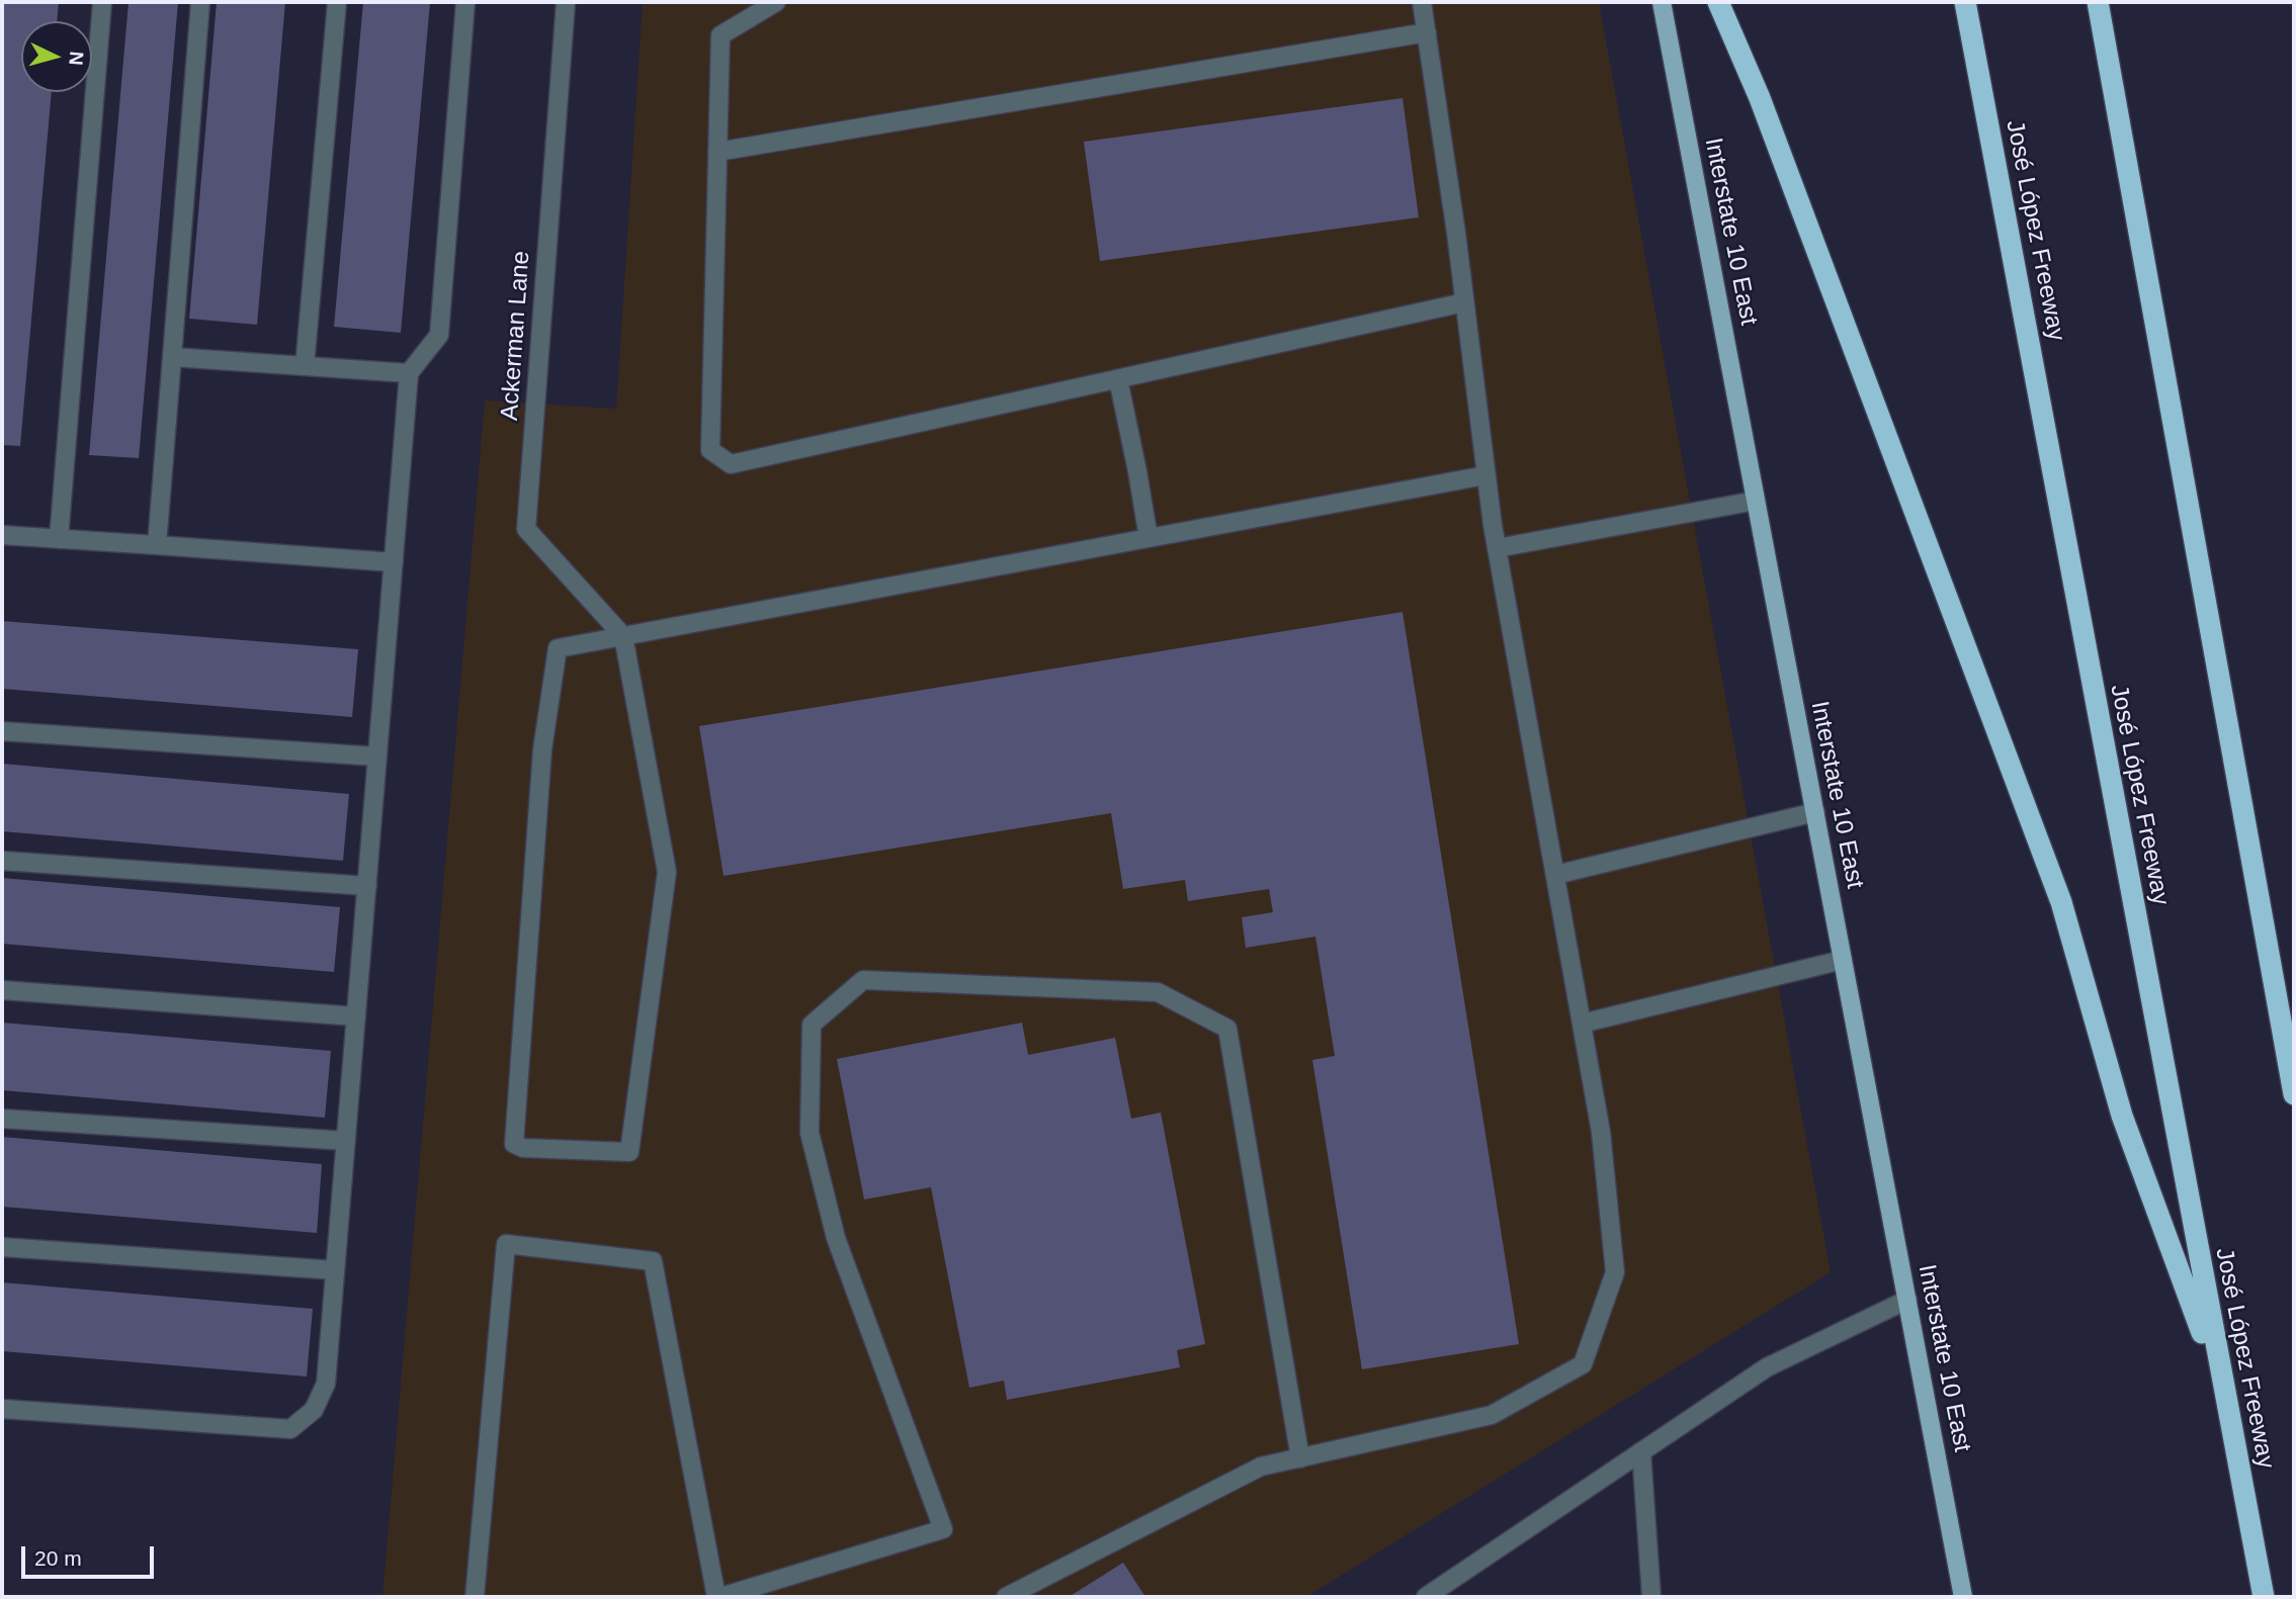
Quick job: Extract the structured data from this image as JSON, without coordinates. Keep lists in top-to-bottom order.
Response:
{
  "streets": {
    "highway": ["José López Freeway"],
    "main road": ["Interstate 10 East"],
    "street": ["Ackerman Lane"]
  },
  "scale_bar": "20 m",
  "north": "right"
}
